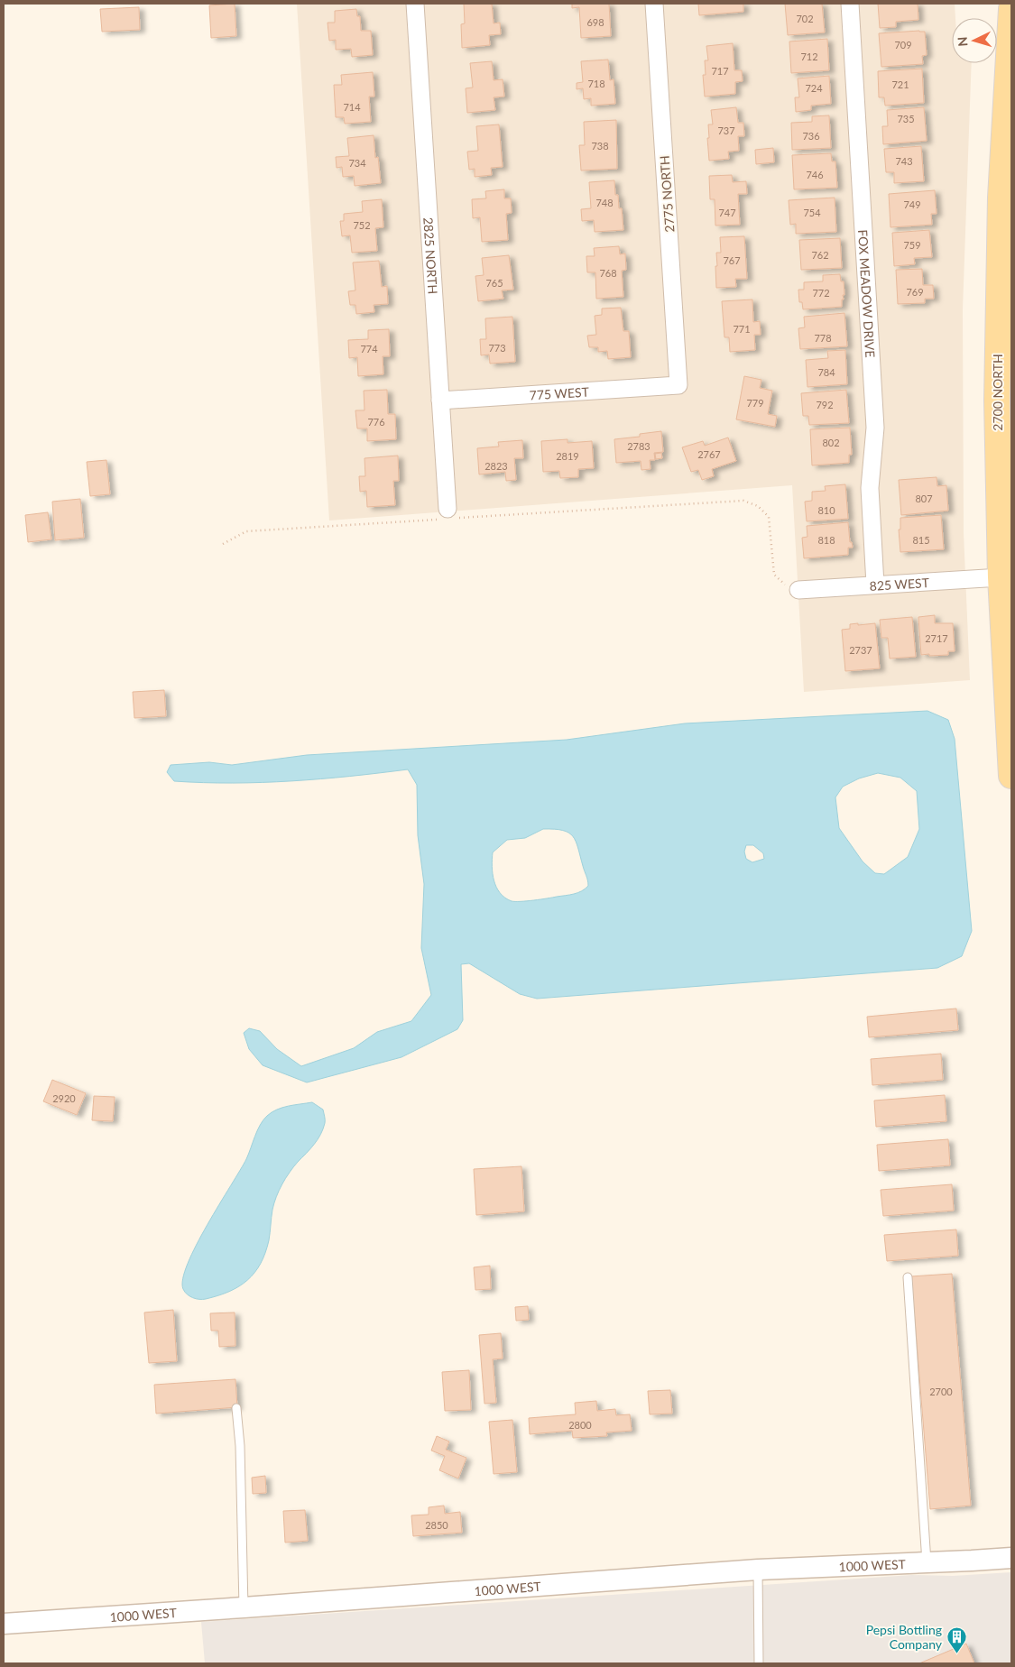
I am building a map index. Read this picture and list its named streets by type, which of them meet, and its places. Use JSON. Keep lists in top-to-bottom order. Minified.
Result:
{"streets":{"main road":["2700 NORTH"],"street":["2775 NORTH","2825 NORTH","FOX MEADOW DRIVE","775 WEST","825 WEST","1000 WEST"]},"crossings":[["2775 NORTH","775 WEST"],["2825 NORTH","775 WEST"],["FOX MEADOW DRIVE","825 WEST"],["2700 NORTH","825 WEST"]],"places":{"building":["Pepsi Bottling Company"]},"house_numbers":["702","698","709","712","717","718","721","724","714","735","737","736","738","743","734","746","748","749","747","754","752","759","762","767","768","765","769","772","771","778","773","774","784","779","792","776","802","2783","2767","2819","2823","807","810","818","815","2717","2737","2920","2700","2800","2850"],"north":"left"}
